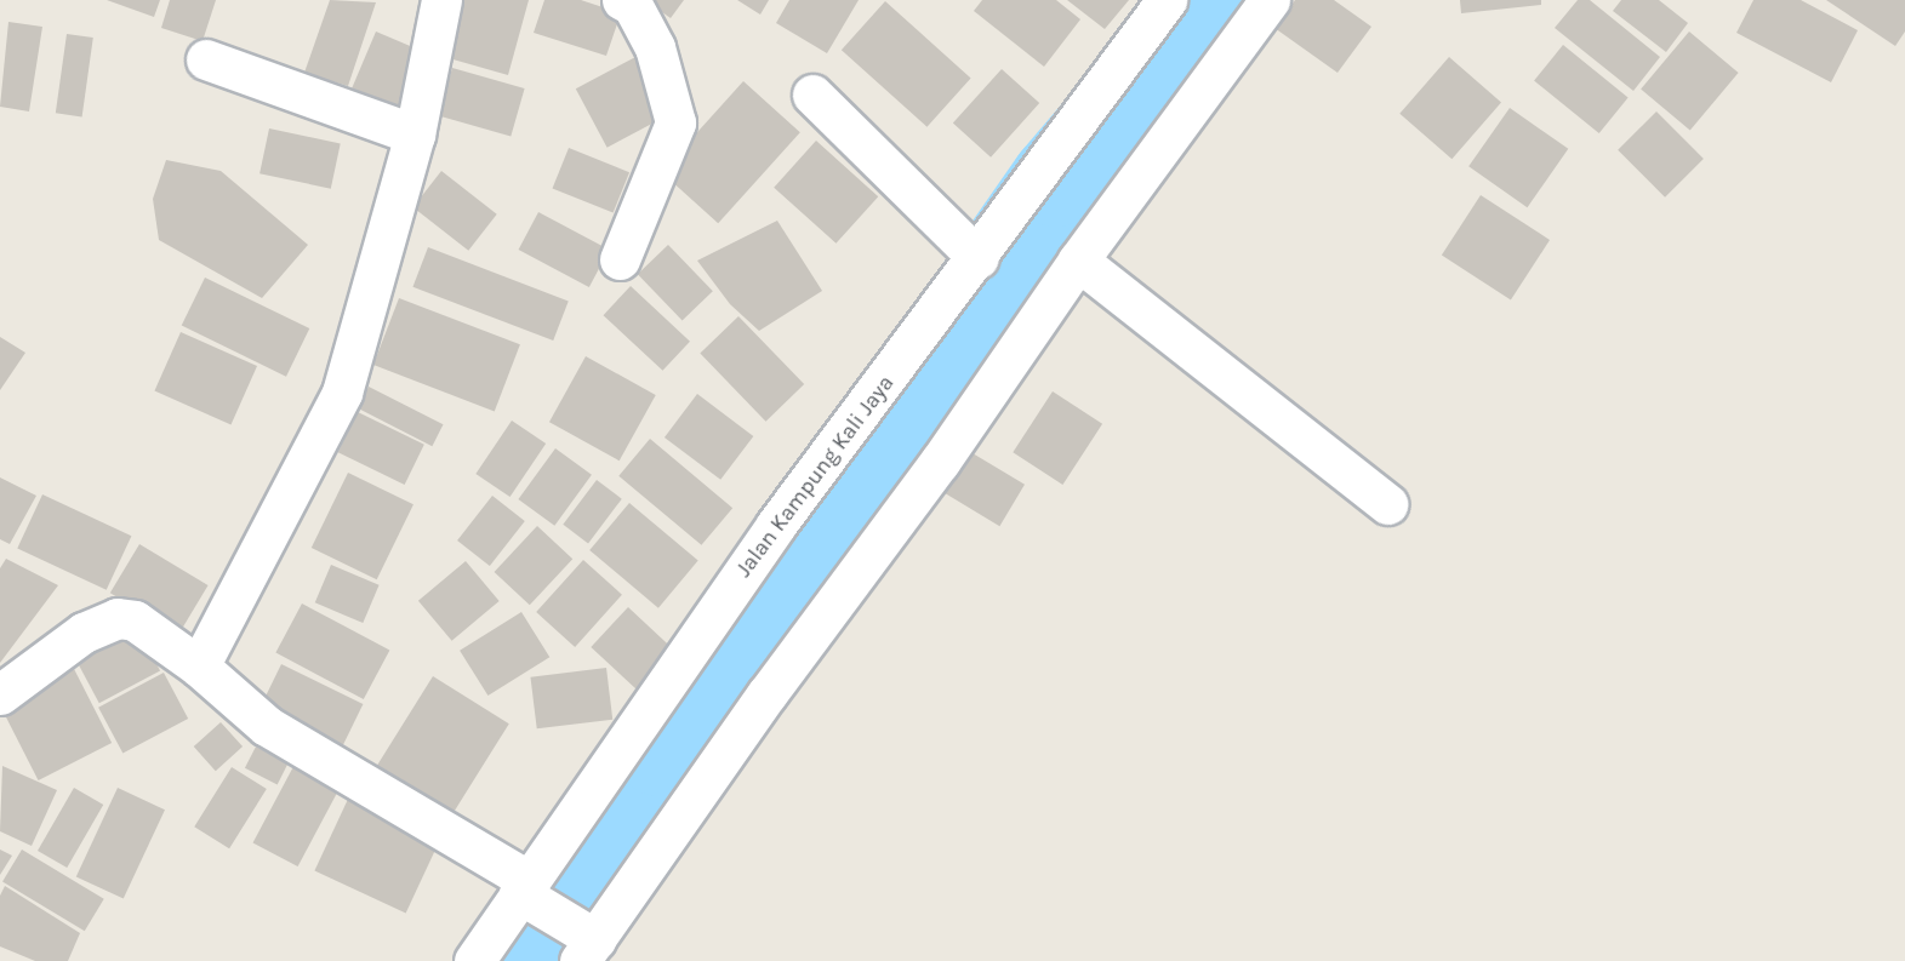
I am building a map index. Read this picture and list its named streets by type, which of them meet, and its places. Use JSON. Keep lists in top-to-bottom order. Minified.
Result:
{"streets":{"street":["Jalan Kampung Kali Jaya"]}}
